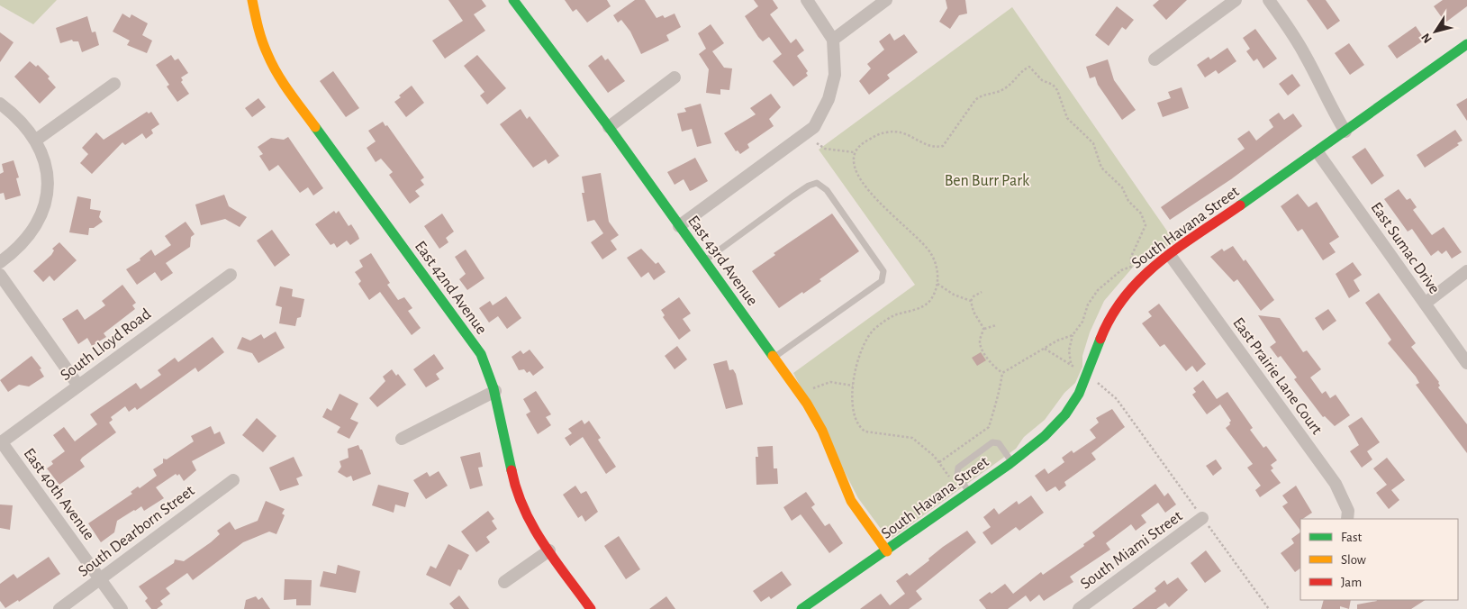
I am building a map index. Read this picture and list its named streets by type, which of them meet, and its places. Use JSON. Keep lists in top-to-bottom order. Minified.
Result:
{"streets":{"street":["South Havana Street","East Sumac Drive","East 43rd Avenue","East 42nd Avenue","South Lloyd Road","East Prairie Lane Court","East 40th Avenue","South Dearborn Street","South Miami Street"]},"crossings":[["South Havana Street","East Sumac Drive"],["South Havana Street","East 43rd Avenue"],["South Havana Street","East Prairie Lane Court"],["South Lloyd Road","East 40th Avenue"],["East 40th Avenue","South Dearborn Street"]],"parks":["Ben Burr Park"],"legend":["Fast","Slow","Jam"],"north":"bottom left"}
